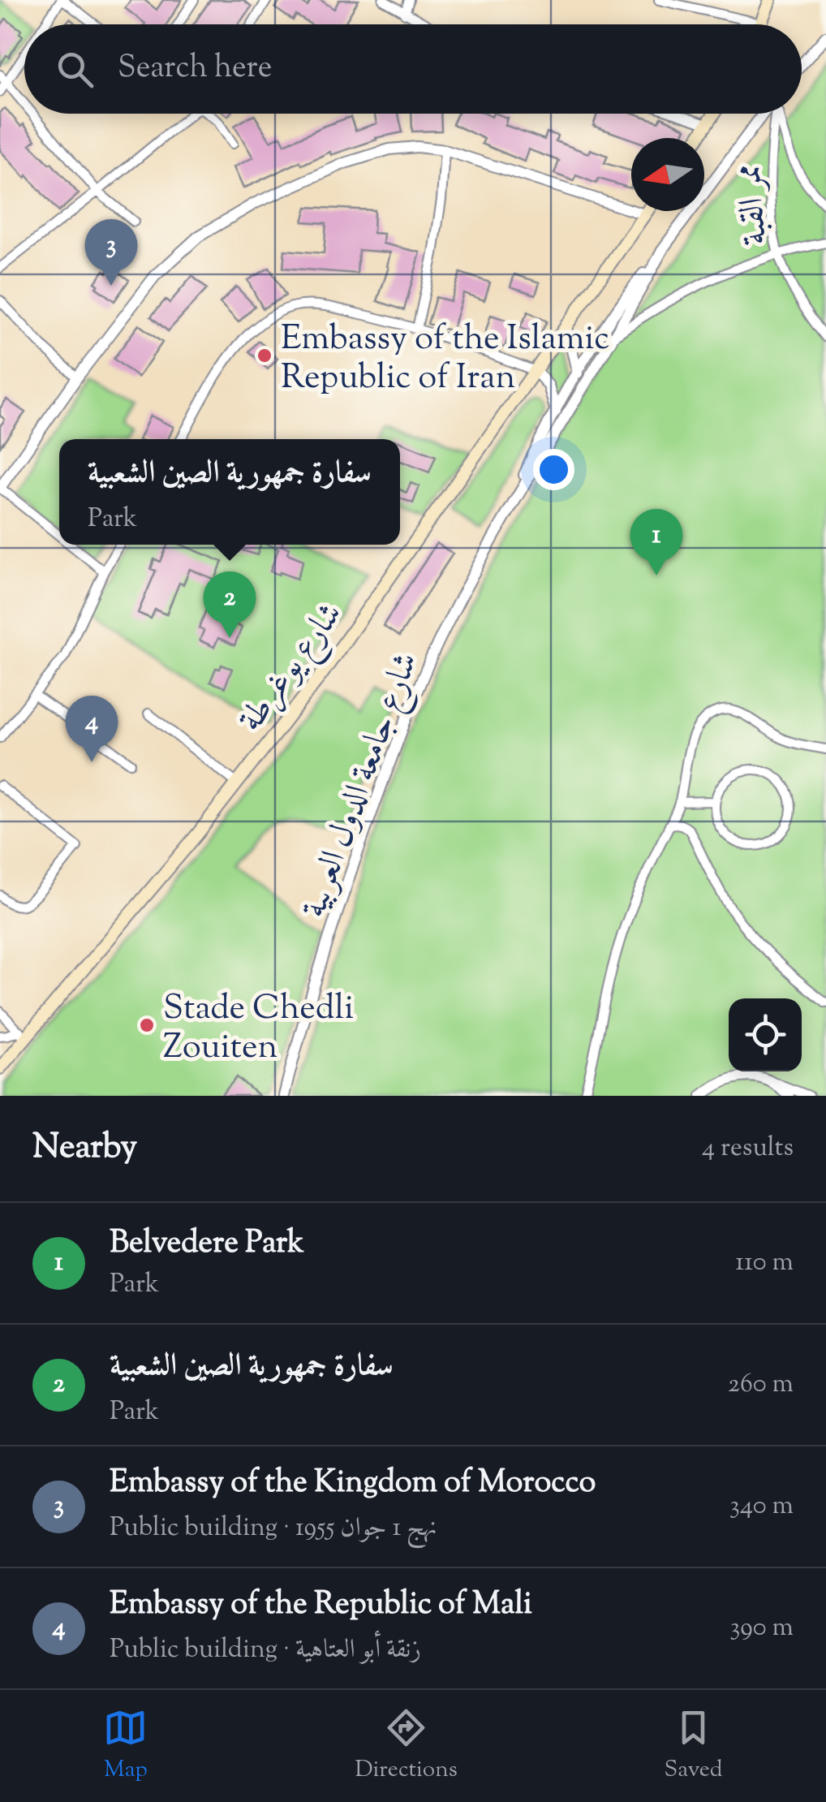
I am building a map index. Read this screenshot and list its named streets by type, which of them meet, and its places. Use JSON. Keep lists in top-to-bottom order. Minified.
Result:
{"streets":{"main road":["شارع يوغرطة"],"street":["ممر القبة","شارع جامعة الدول العربية"]},"places":["Embassy of the Islamic Republic of Iran","Stade Chedli Zouiten"],"north":"left","page":{"search":"Search here","pins":["3","1","2","4"],"popup":["سفارة جمهورية الصين الشعبية","Park"],"heading":["Nearby","4 results"],"list":[{"mark":"1","name":"Belvedere Park","note":"Park","value":"110 m"},{"mark":"2","name":"سفارة جمهورية الصين الشعبية","note":"Park","value":"260 m"},{"mark":"3","name":"Embassy of the Kingdom of Morocco","note":"Public building · نهج 1 جوان 1955","value":"340 m"},{"mark":"4","name":"Embassy of the Republic of Mali","note":"Public building · زنقة أبو العتاهية","value":"390 m"}],"nav":["Map","Directions","Saved"]}}
